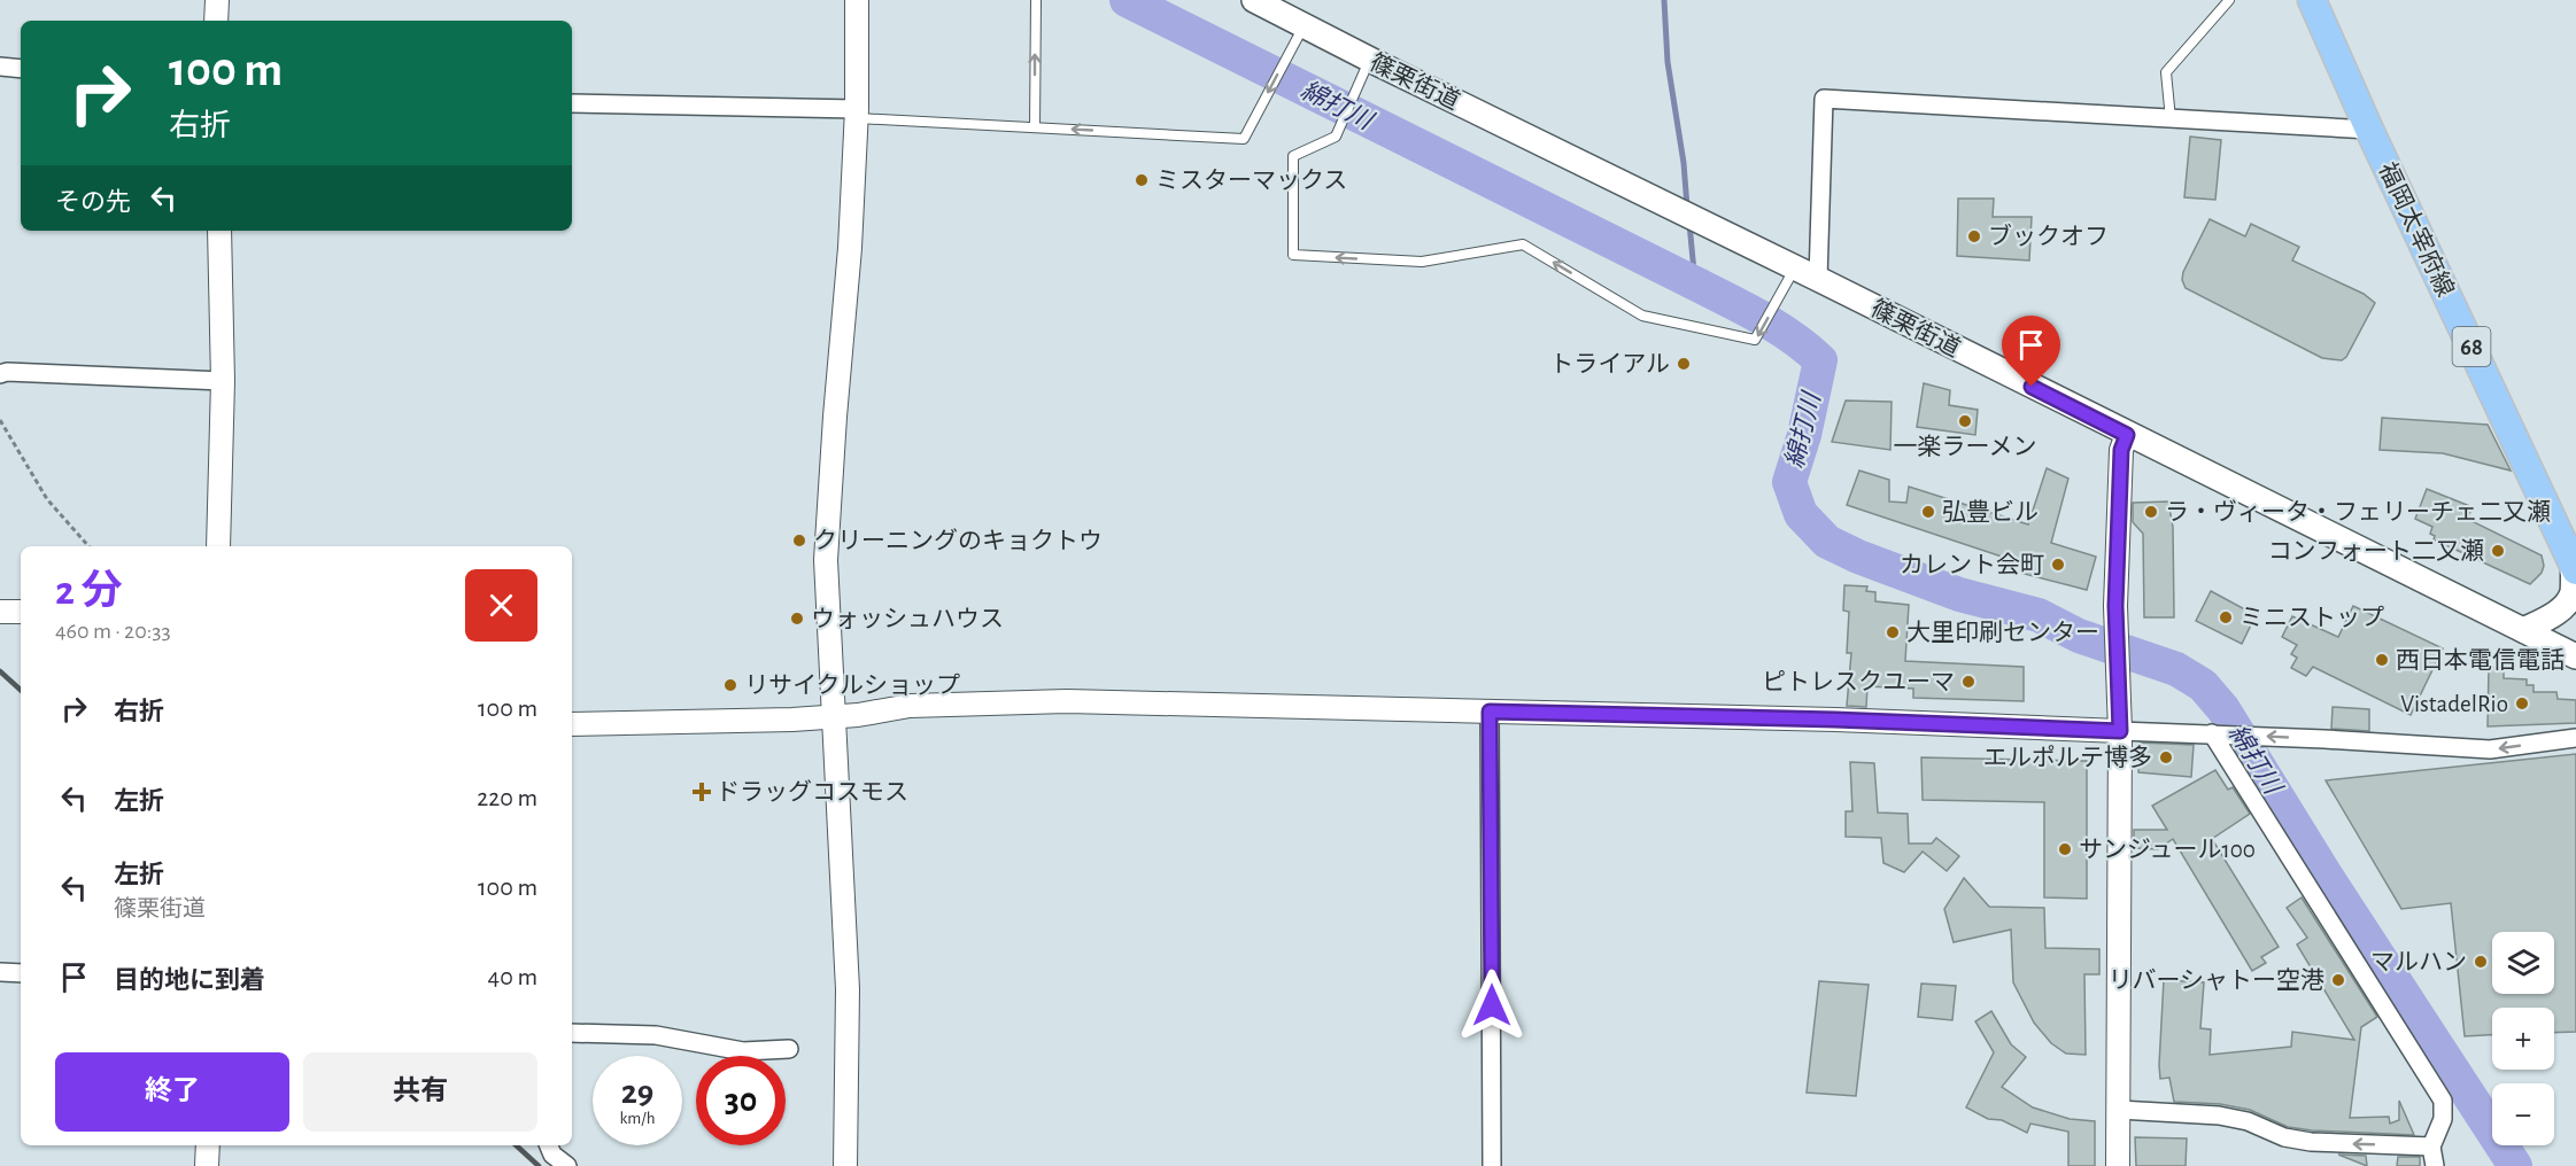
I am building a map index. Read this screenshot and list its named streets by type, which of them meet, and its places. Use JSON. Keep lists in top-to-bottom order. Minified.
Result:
{"streets":{"main road":["篠栗街道","福岡太宰府線","68"]},"water":["綿打川"],"places":{"other":["ミスターマックス","ブックオフ","トライアル","一楽ラーメン","弘豊ビル","ラ・ヴィータ・フェリーチェ二又瀬","クリーニングのキョクトウ","コンフォート二又瀬","カレント会町","ミニストップ","ウォッシュハウス","大里印刷センター","西日本電信電話","ピトレスクユーマ","リサイクルショップ","VistadelRio","エルポルテ博多","サンジュール100","マルハン","リバーシャトー空港"],"health":["ドラッグコスモス"]},"page":{"turn":["100 m","右折"],"then":"その先","heading":["2 分","460 m · 20:33"],"list":[{"name":"右折","value":"100 m"},{"name":"左折","value":"220 m"},{"name":"左折","note":"篠栗街道","value":"100 m"},{"name":"目的地に到着","value":"40 m"}],"map_buttons":["+","−"],"buttons":["終了","共有"],"speed":"29 km/h","limit":"30"}}
